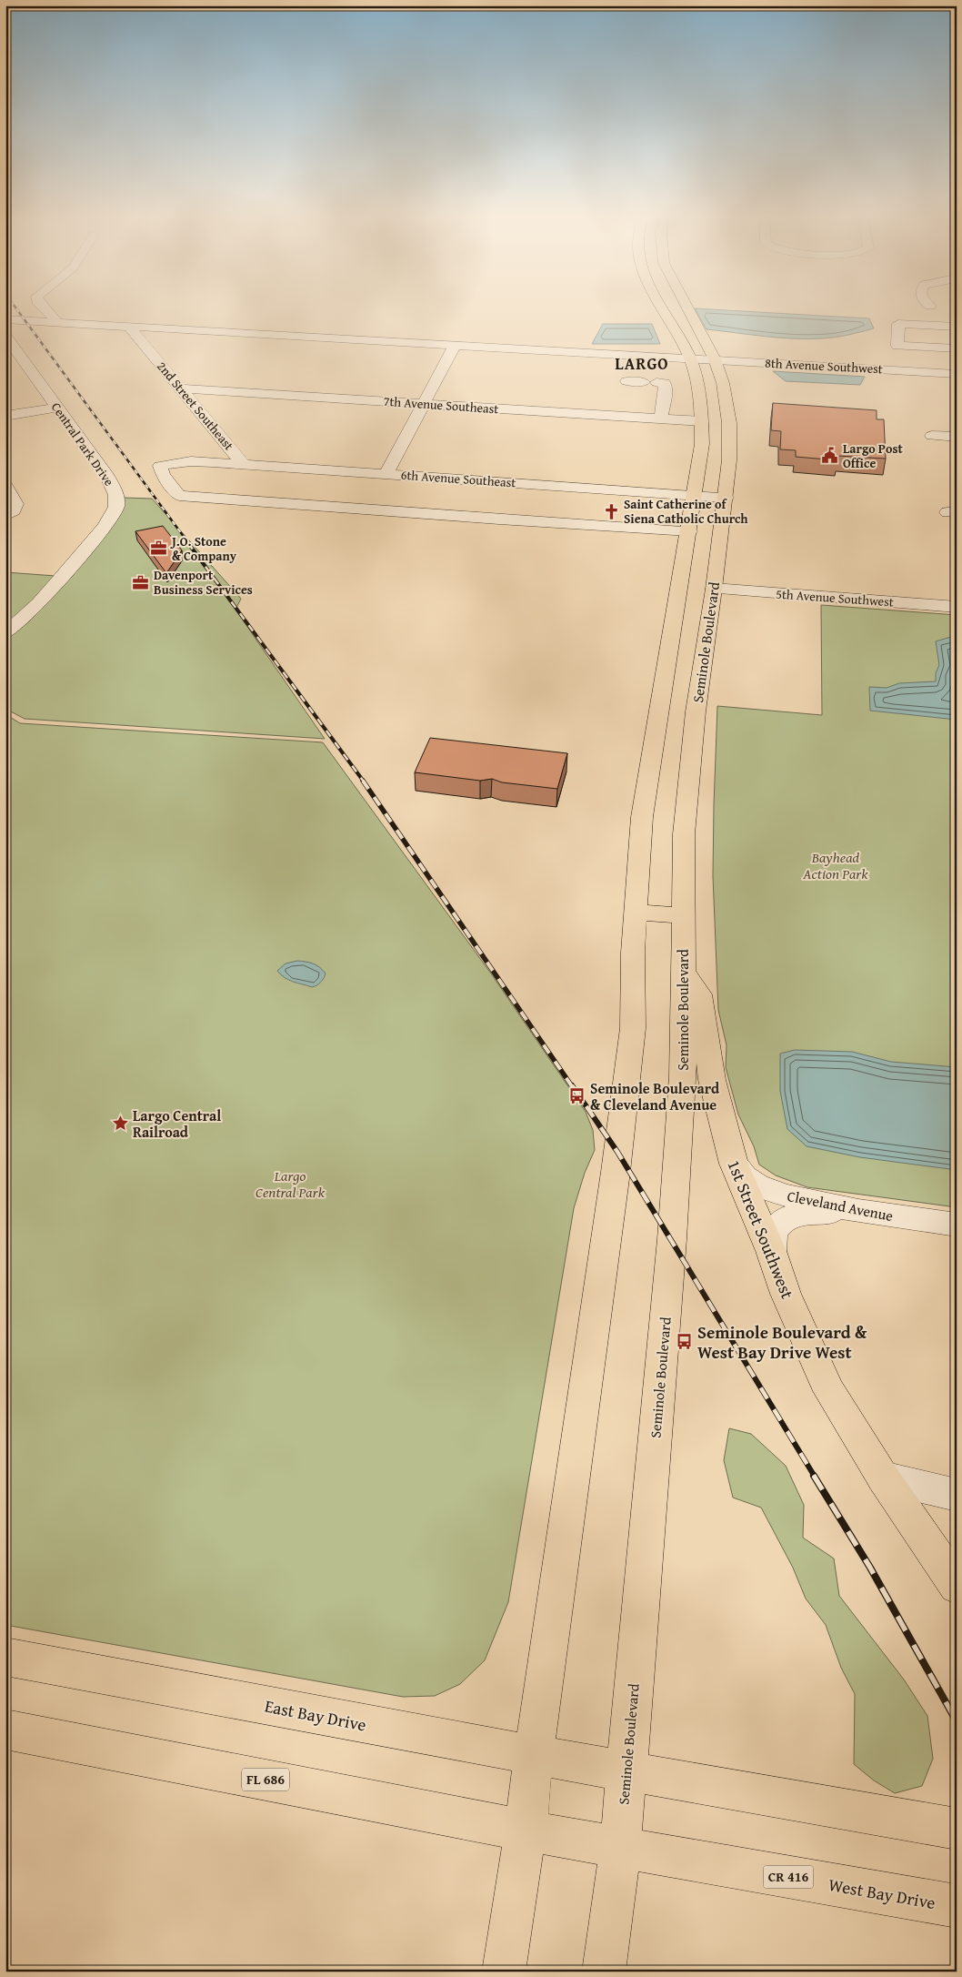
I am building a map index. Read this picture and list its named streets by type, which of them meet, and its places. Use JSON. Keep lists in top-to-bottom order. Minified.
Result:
{"streets":{"main road":["Seminole Boulevard","1st Street Southwest","East Bay Drive","FL 686","CR 416","West Bay Drive"],"street":["8th Avenue Southwest","7th Avenue Southeast","2nd Street Southeast","Central Park Drive","6th Avenue Southeast","5th Avenue Southwest","Cleveland Avenue"]},"crossings":[["8th Avenue Southwest","2nd Street Southeast"],["8th Avenue Southwest","Seminole Boulevard"],["7th Avenue Southeast","2nd Street Southeast"],["7th Avenue Southeast","Seminole Boulevard"],["2nd Street Southeast","6th Avenue Southeast"],["6th Avenue Southeast","Seminole Boulevard"],["5th Avenue Southwest","Seminole Boulevard"],["Seminole Boulevard","1st Street Southwest"],["Seminole Boulevard","East Bay Drive"],["Seminole Boulevard","FL 686"],["Seminole Boulevard","West Bay Drive"],["Cleveland Avenue","1st Street Southwest"],["FL 686","West Bay Drive"]],"districts":["LARGO"],"parks":["Bayhead Action Park","Largo Central Park"],"places":{"public building":["Largo Post Office"],"church":["Saint Catherine of Siena Catholic Church"],"office":["J.O. Stone & Company","Davenport Business Services"],"bus stop":["Seminole Boulevard & Cleveland Avenue","Seminole Boulevard & West Bay Drive West"],"place":["Largo Central Railroad"]}}
